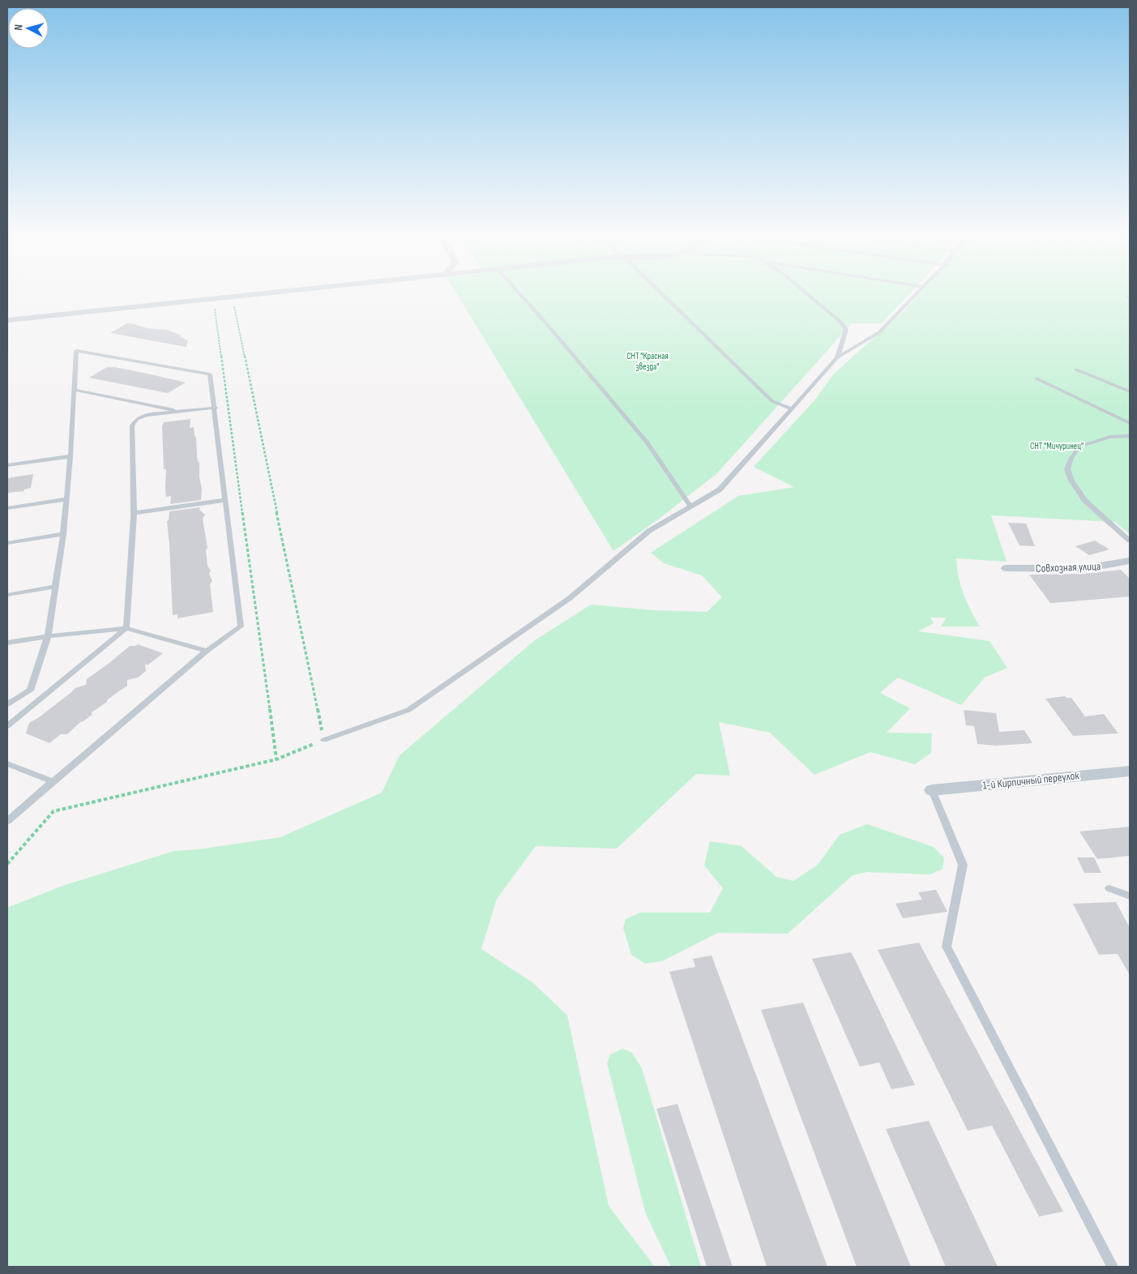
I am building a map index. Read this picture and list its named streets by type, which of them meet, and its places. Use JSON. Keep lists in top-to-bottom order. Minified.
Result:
{"streets":{"street":["Совхозная улица","1-й Кирпичный переулок"]},"parks":["СНТ \"Красная звезда\"","СНТ \"Мичуринец\""],"north":"left"}
